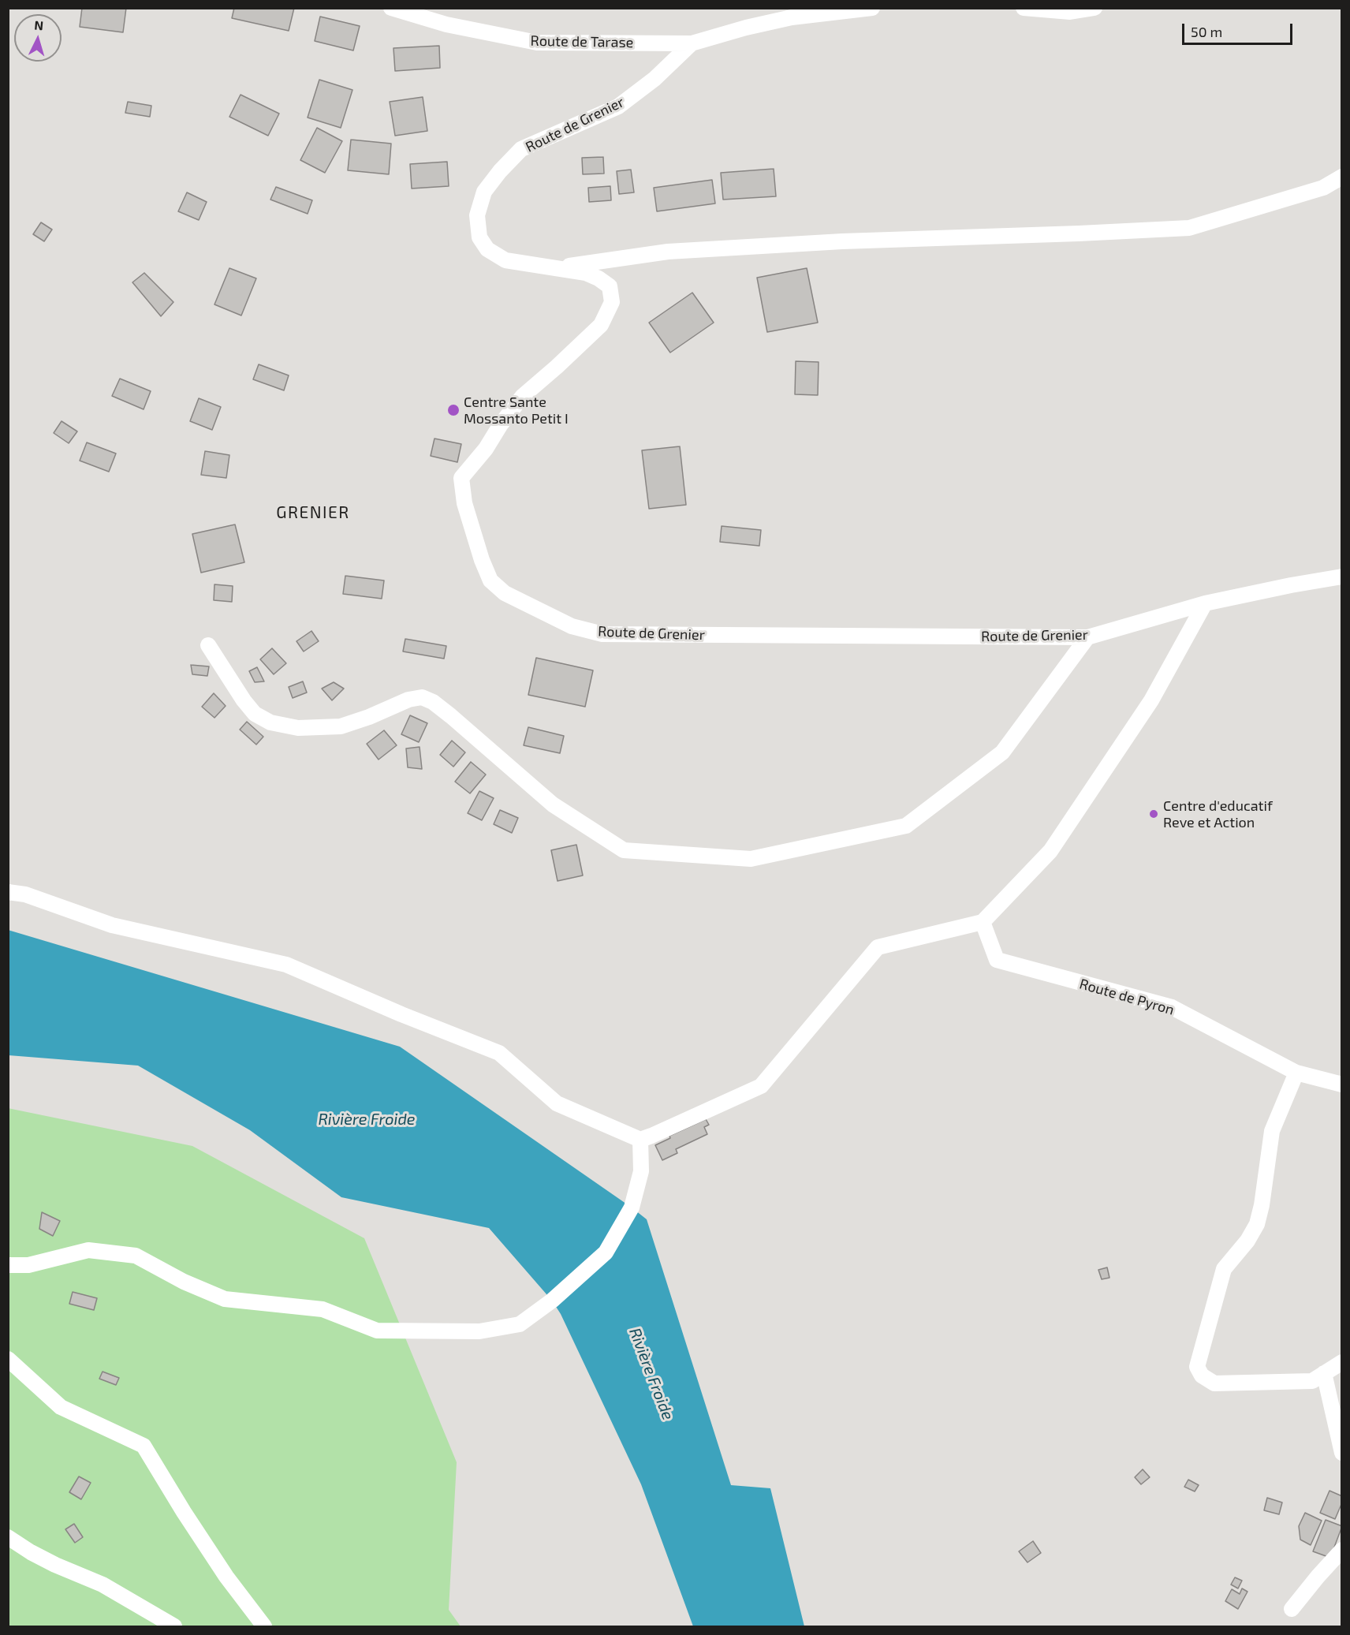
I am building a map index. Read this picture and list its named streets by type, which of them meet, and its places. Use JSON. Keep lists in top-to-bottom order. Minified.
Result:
{"streets":{"street":["Route de Tarase","Route de Grenier","Route de Pyron"]},"crossings":[["Route de Tarase","Route de Grenier"]],"districts":["GRENIER"],"water":["Rivière Froide"],"places":["Centre Sante Mossanto Petit I","Centre d'educatif Reve et Action"],"scale_bar":"50 m","north":"top"}
